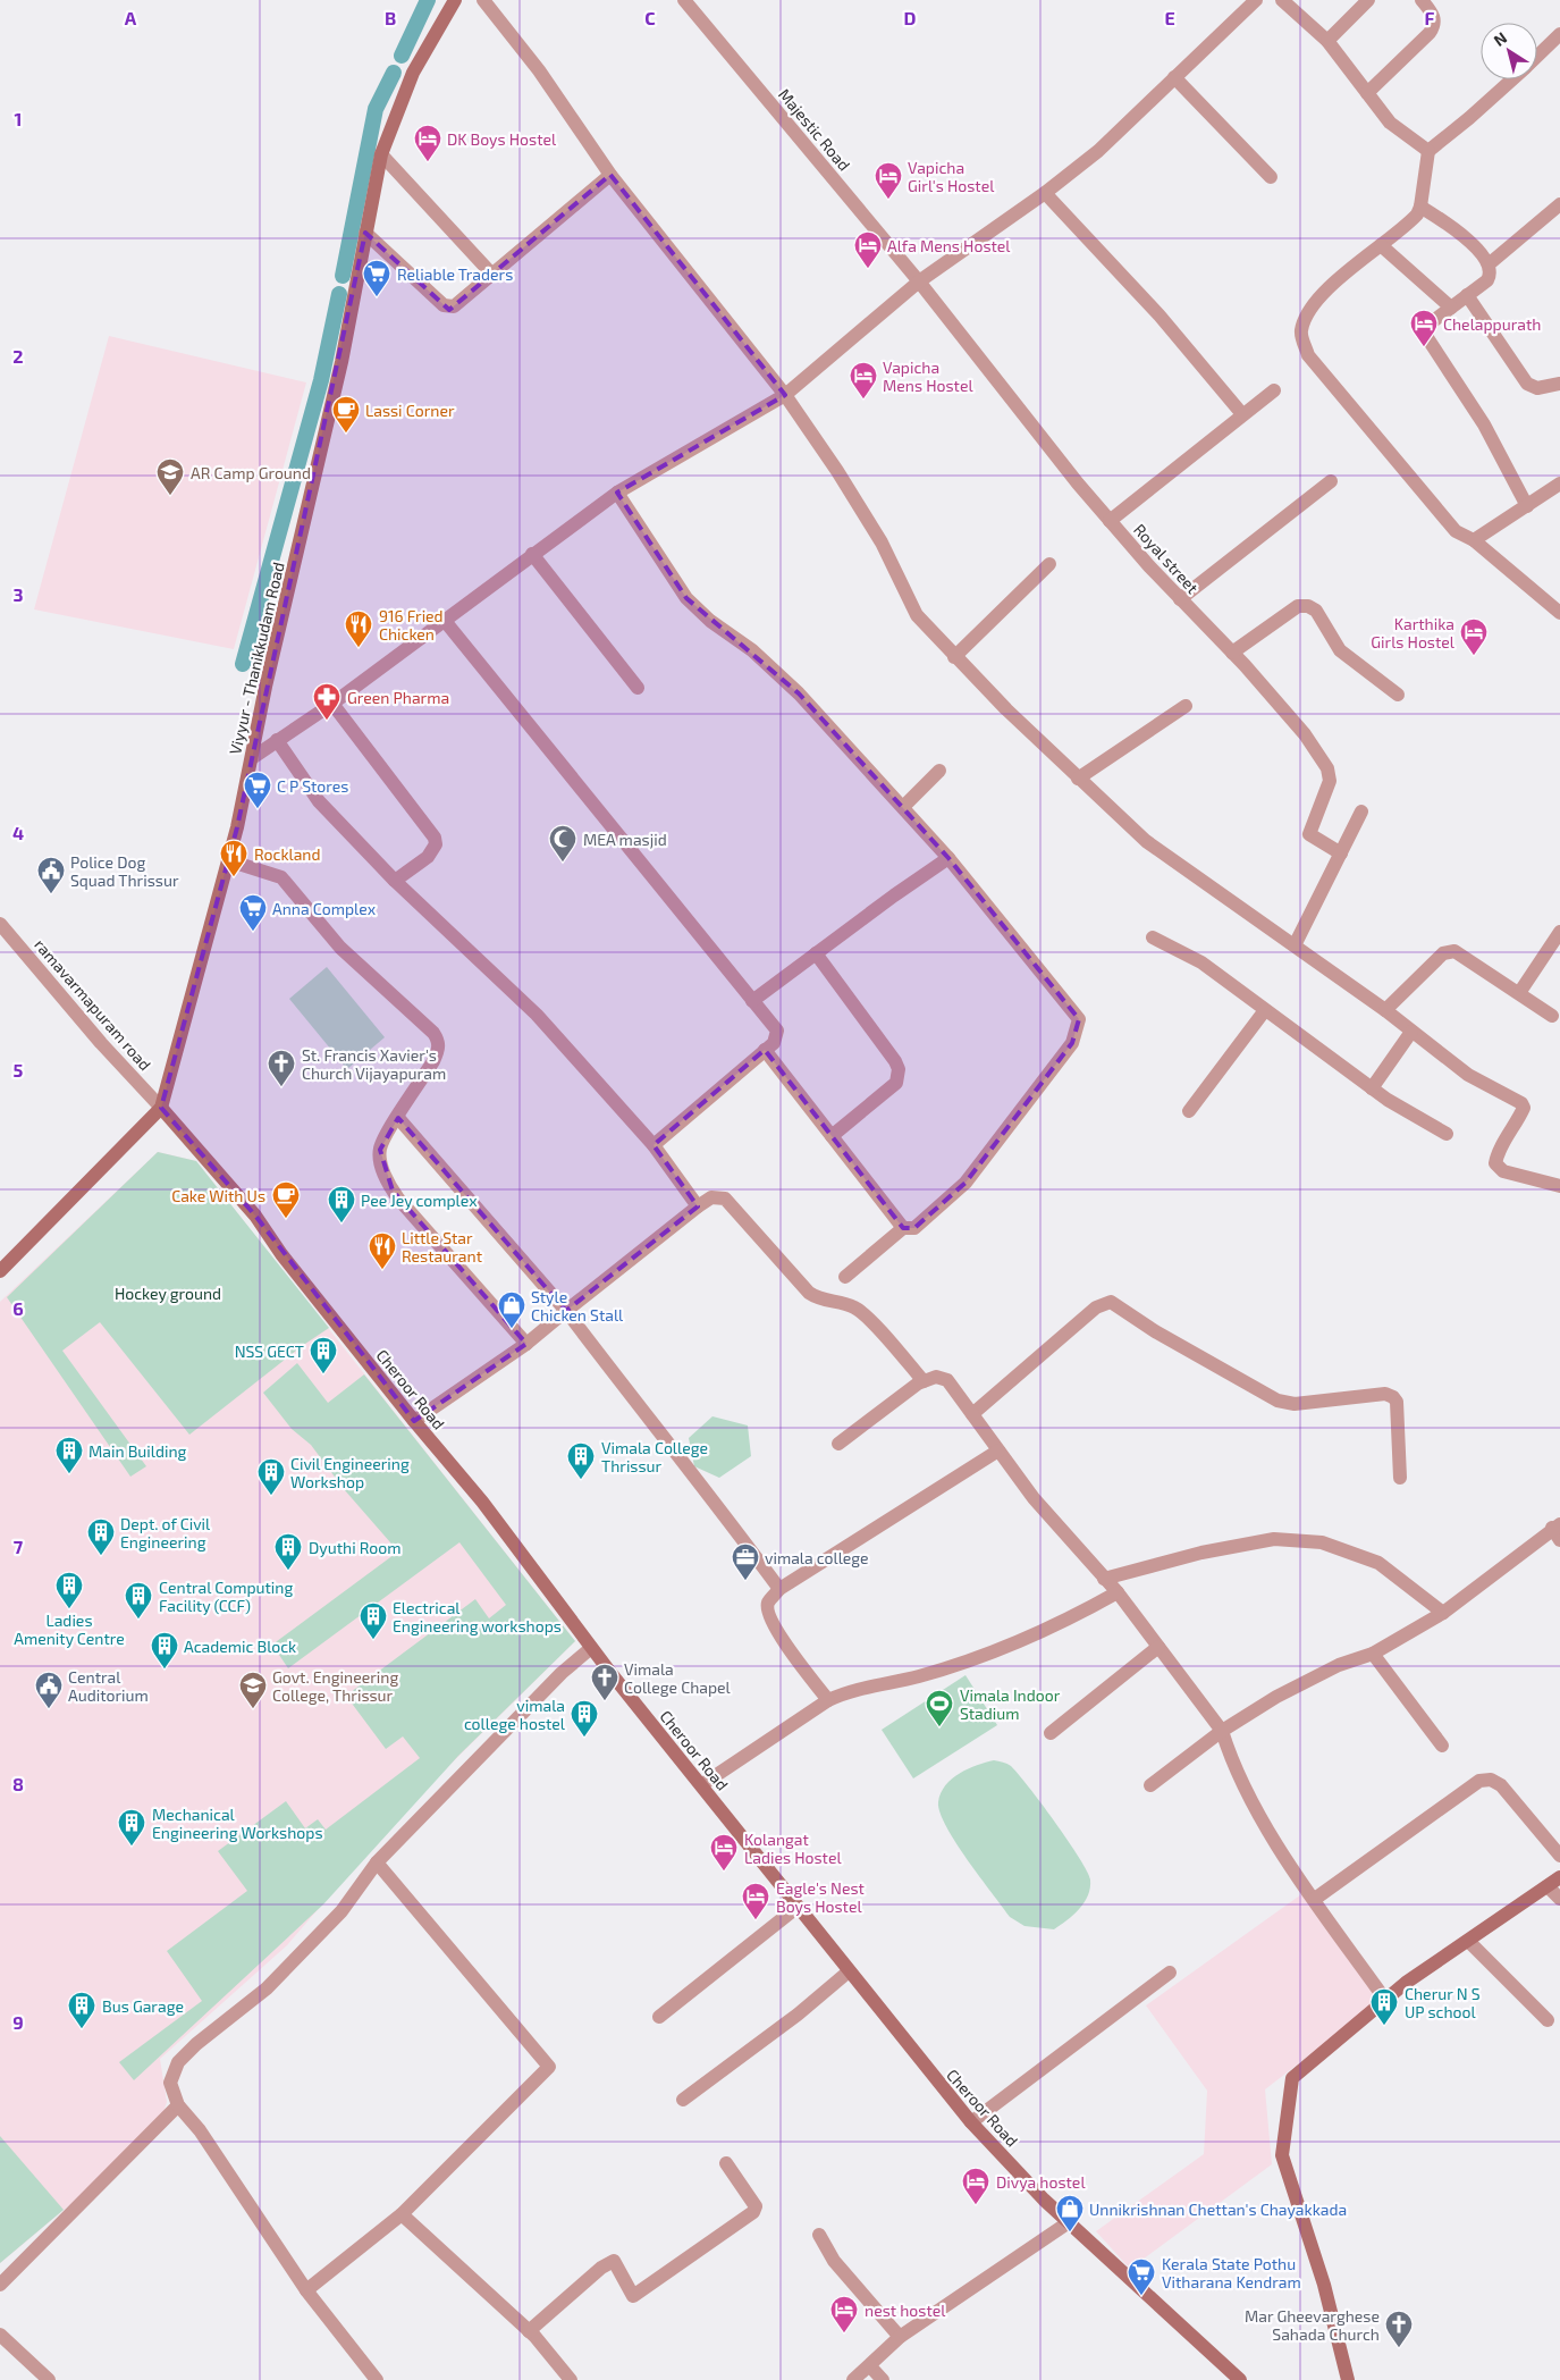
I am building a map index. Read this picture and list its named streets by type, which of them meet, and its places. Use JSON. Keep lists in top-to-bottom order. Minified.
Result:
{"streets":{"main road":["Viyyur - Thanikkudam Road","Cheroor Road"],"street":["Majestic Road","Royal street","ramavarmapuram road"]},"crossings":[["Majestic Road","Royal street"],["Viyyur - Thanikkudam Road","ramavarmapuram road"],["Viyyur - Thanikkudam Road","Cheroor Road"],["ramavarmapuram road","Cheroor Road"]],"parks":["Hockey ground"],"places":{"hotel":["DK Boys Hostel","Vapicha Girl's Hostel","Alfa Mens Hostel","Chelappurath","Vapicha Mens Hostel","Karthika Girls Hostel","Kolangat Ladies Hostel","Eagle's Nest Boys Hostel","Divya hostel","nest hostel"],"supermarket":["Reliable Traders","C P Stores","Anna Complex","Kerala State Pothu Vitharana Kendram"],"cafe":["Lassi Corner","Cake With Us"],"school or university":["AR Camp Ground","Govt. Engineering College, Thrissur"],"restaurant":["916 Fried Chicken","Rockland","Little Star Restaurant"],"pharmacy":["Green Pharma"],"mosque":["MEA masjid"],"public building":["Police Dog Squad Thrissur","Central Auditorium"],"church":["St. Francis Xavier's Church Vijayapuram","Vimala College Chapel","Mar Gheevarghese Sahada Church"],"building":["Pee Jey complex","NSS GECT","Main Building","Vimala College Thrissur","Civil Engineering Workshop","Dept. of Civil Engineering","Dyuthi Room","Ladies Amenity Centre","Central Computing Facility (CCF)","Electrical Engineering workshops","Academic Block","vimala college hostel","Mechanical Engineering Workshops","Cherur N S UP school","Bus Garage"],"shop":["Style Chicken Stall","Unnikrishnan Chettan's Chayakkada"],"office":["vimala college"],"sports":["Vimala Indoor Stadium"]},"north":"top left","grid":{"columns":["A","B","C","D","E","F"],"rows":["1","2","3","4","5","6","7","8","9"]}}
